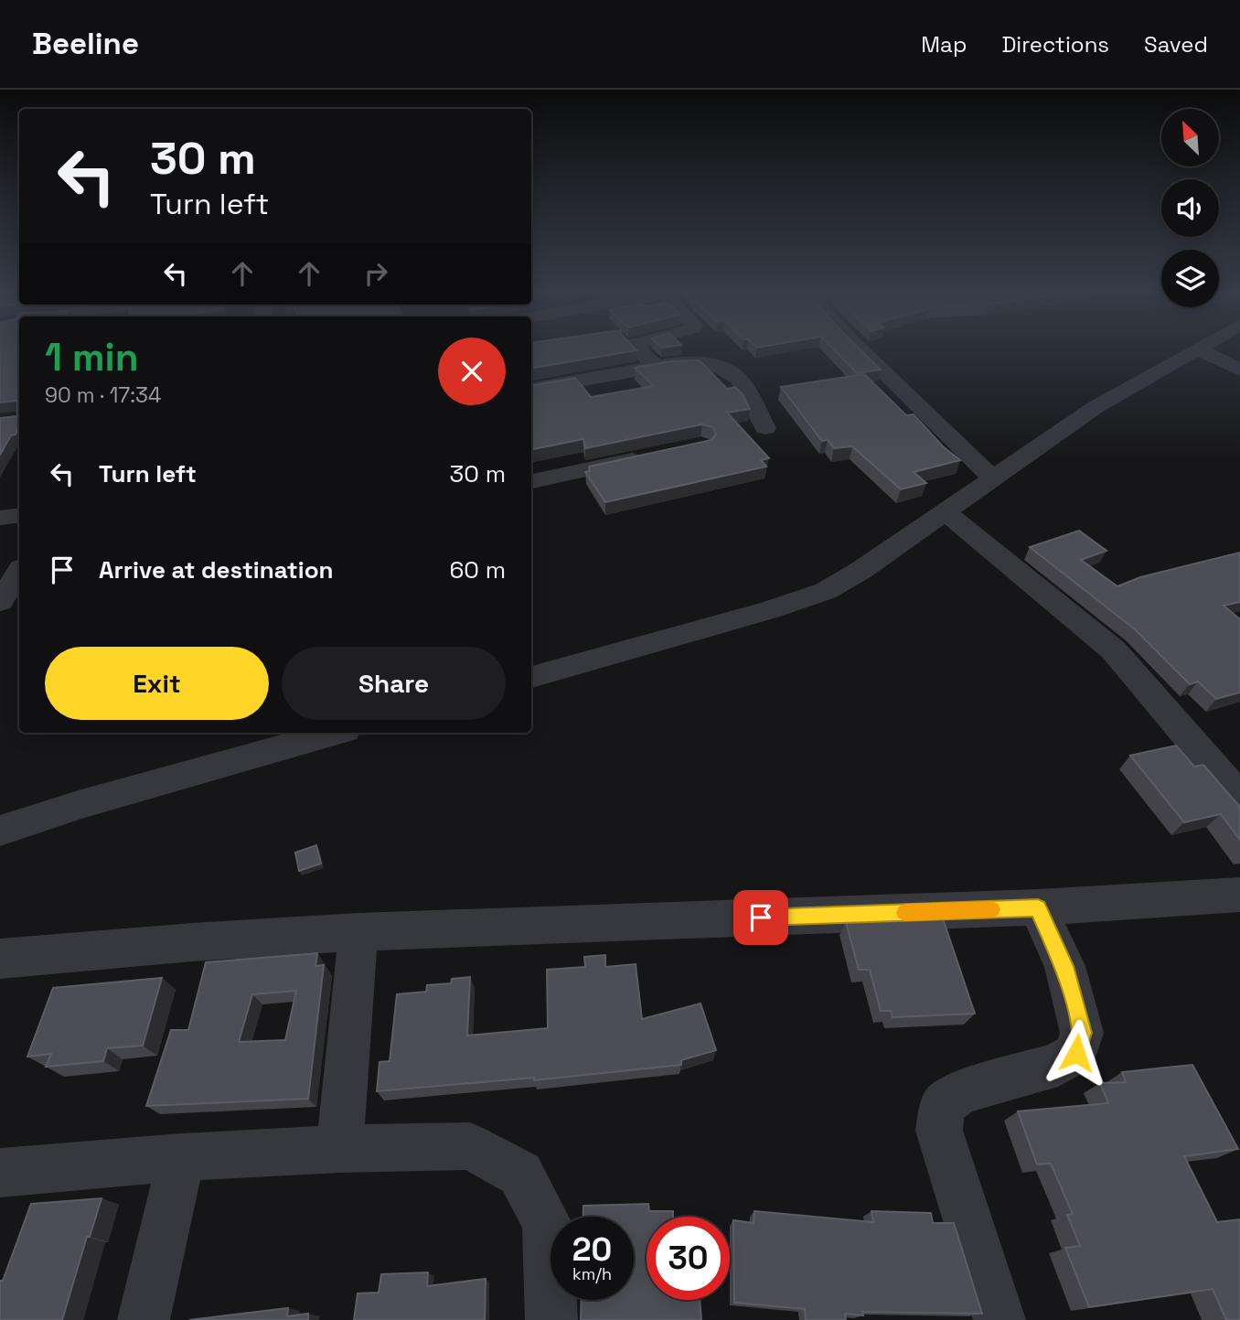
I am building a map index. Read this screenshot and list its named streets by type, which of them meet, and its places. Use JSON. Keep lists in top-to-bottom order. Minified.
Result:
{"north":"top left","page":{"header":"Beeline","nav":["Map","Directions","Saved"],"turn":["30 m","Turn left"],"heading":["1 min","90 m · 17:34"],"list":[{"name":"Turn left","value":"30 m"},{"name":"Arrive at destination","value":"60 m"}],"buttons":["Exit","Share"],"speed":"20 km/h","limit":"30"}}
